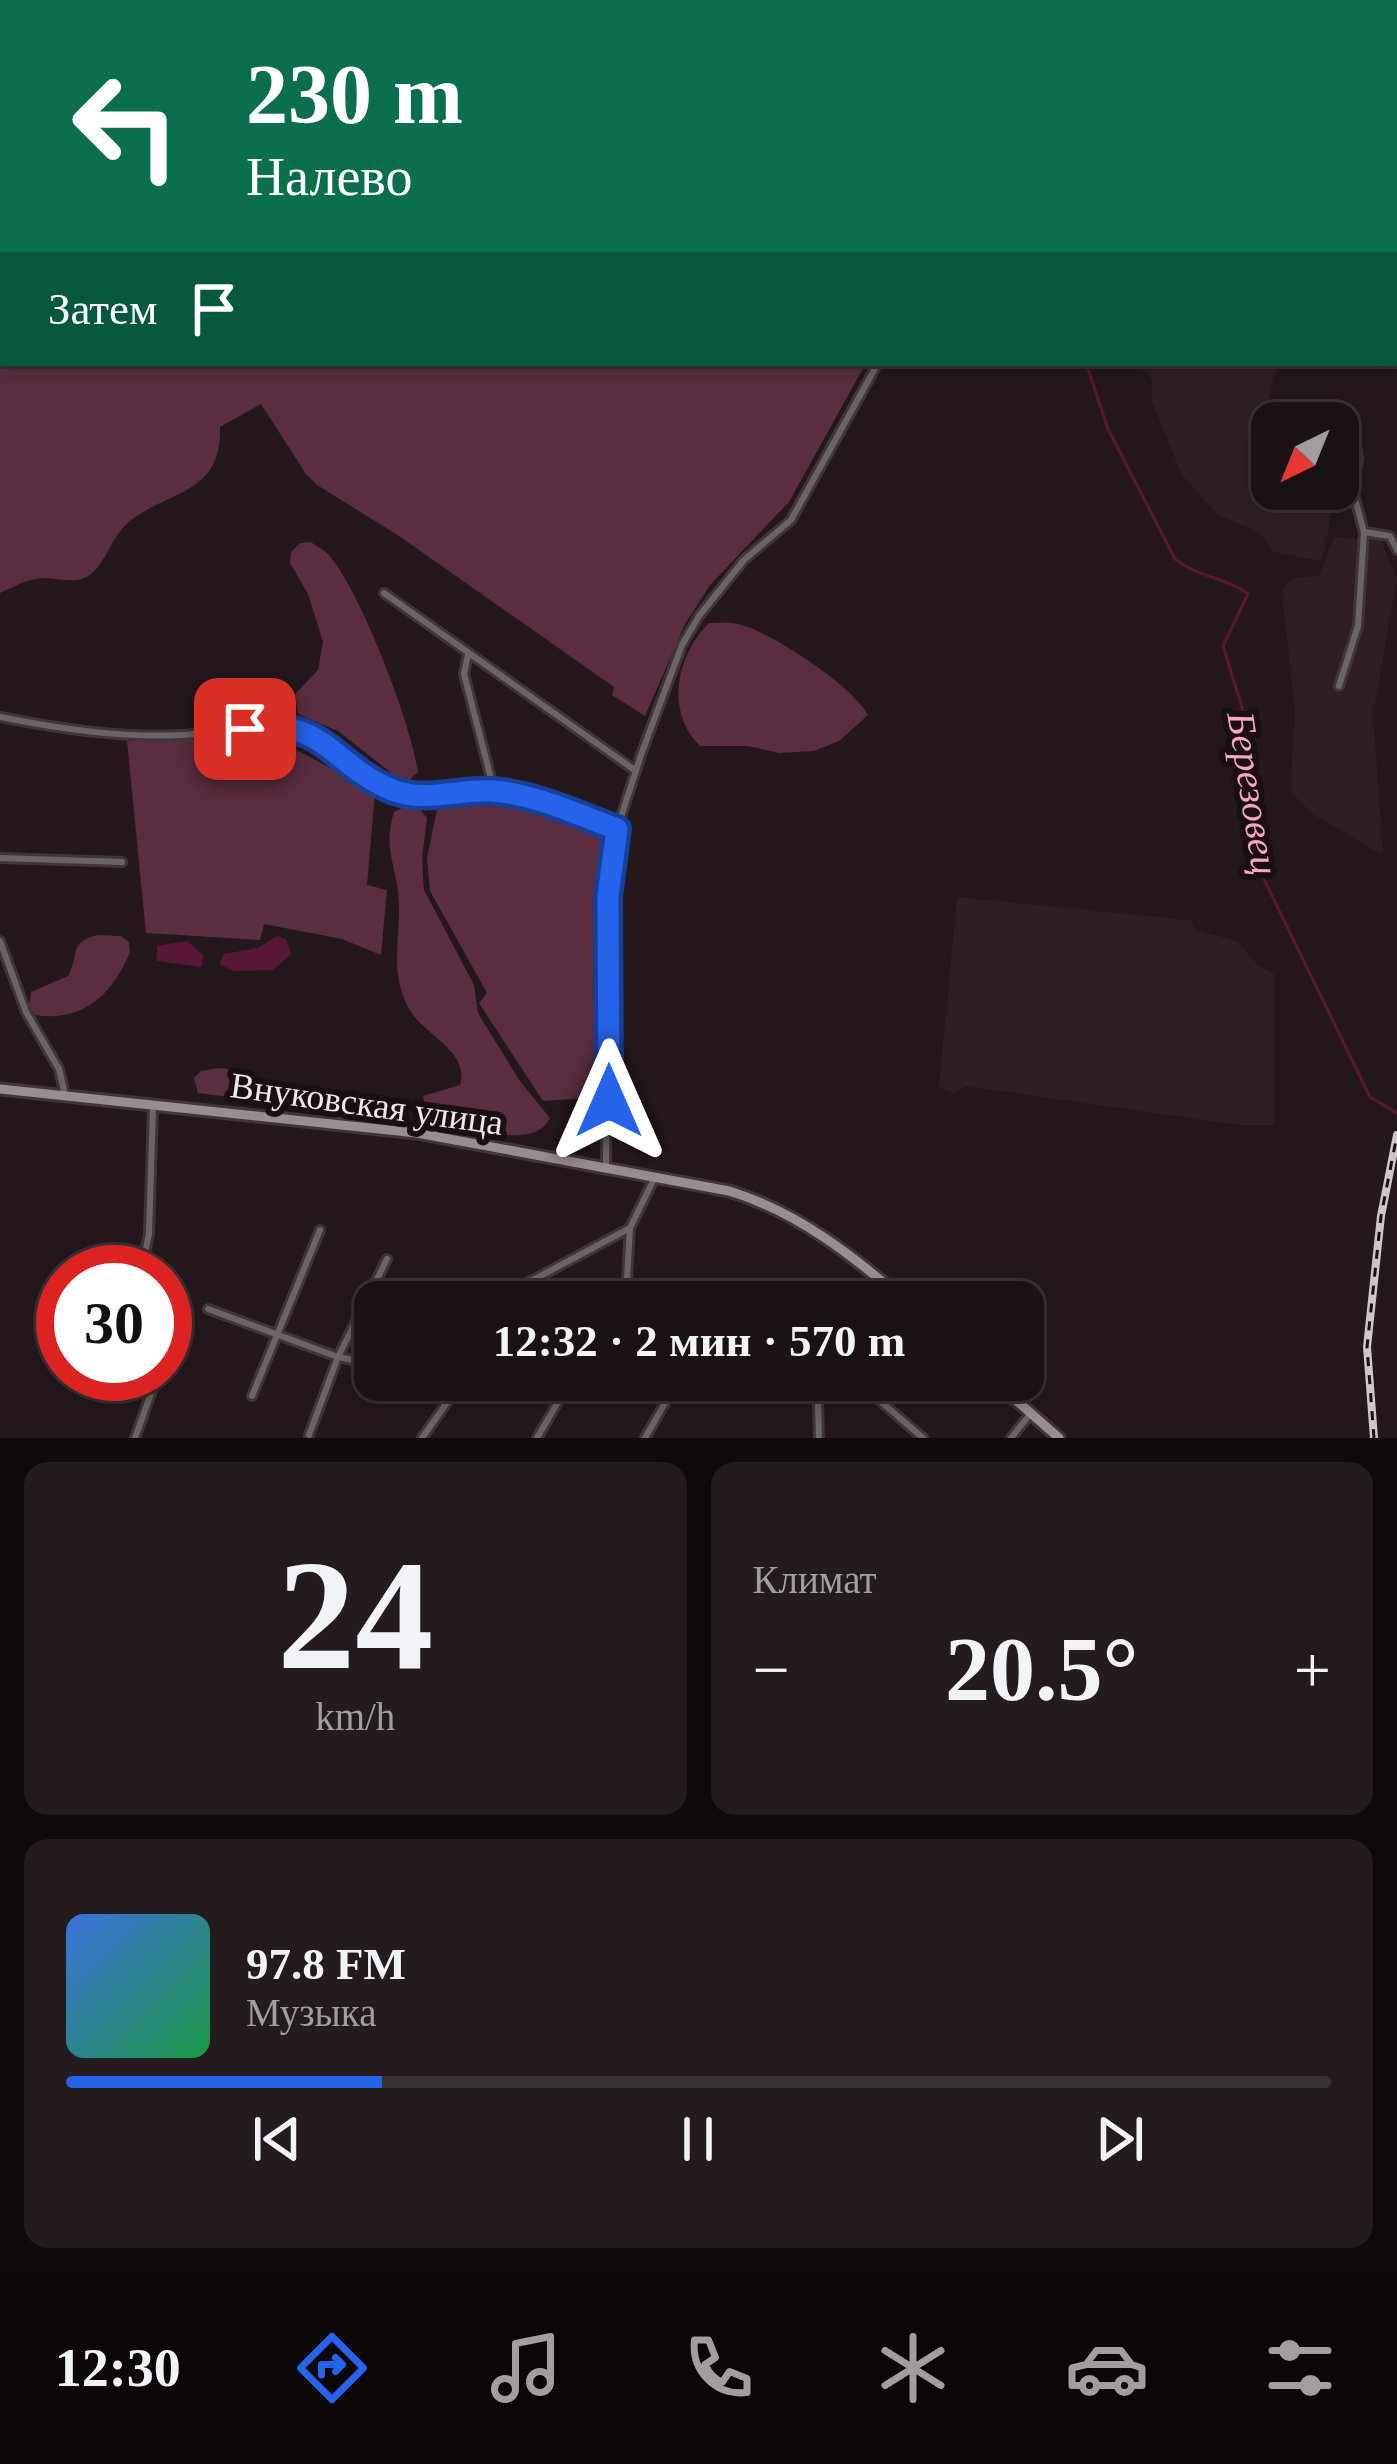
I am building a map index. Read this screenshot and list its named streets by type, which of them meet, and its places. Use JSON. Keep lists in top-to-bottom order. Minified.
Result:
{"streets":{"main road":["Внуковская улица"]},"water":["Березовец"],"north":"bottom left","page":{"turn":["230 m","Налево"],"then":"Затем","limit":"30","trip":"12:32 · 2 мин · 570 m","tile":[["24","km/h"],"Климат"],"heat":["−","20.5°","+"],"song":["97.8 FM","Музыка"],"tabs":"12:30"}}
